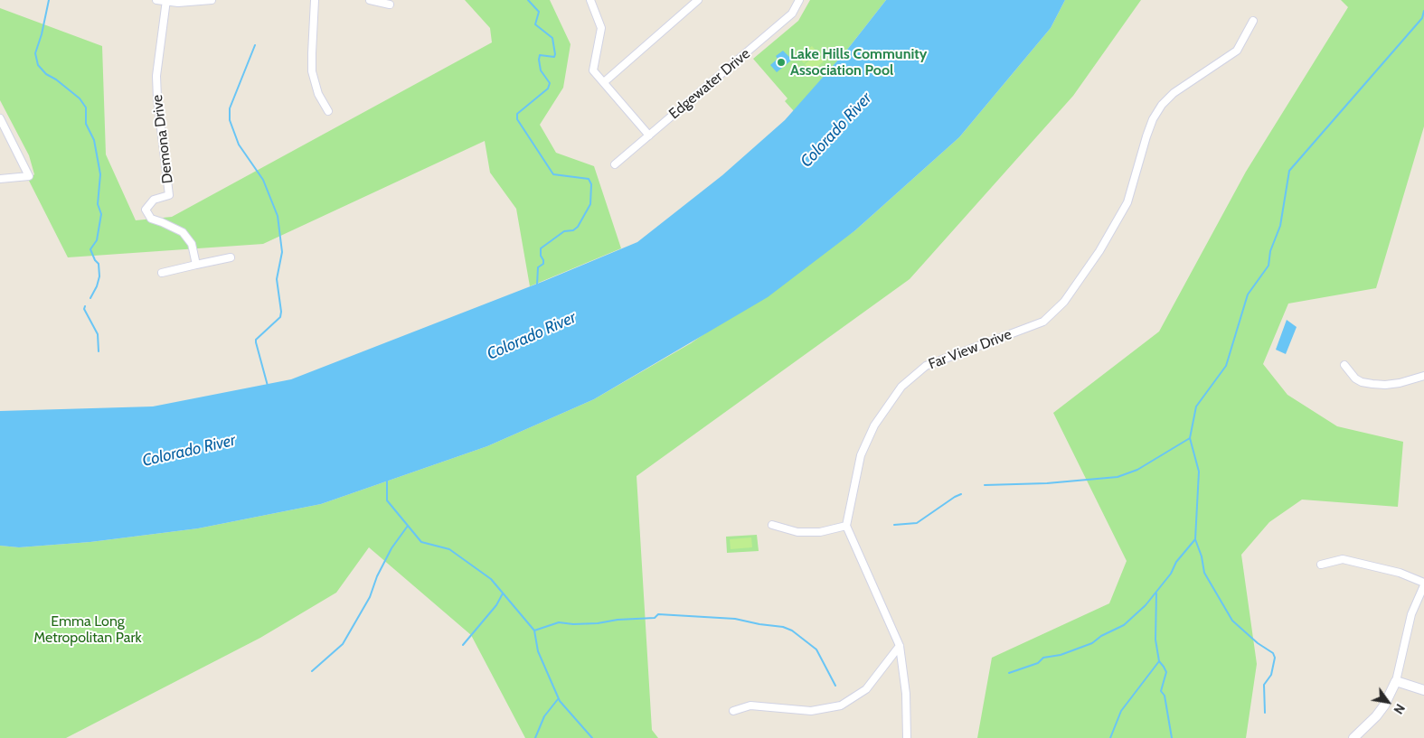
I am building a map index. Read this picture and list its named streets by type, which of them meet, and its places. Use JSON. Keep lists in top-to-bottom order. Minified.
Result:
{"streets":{"street":["Edgewater Drive","Demona Drive","Far View Drive"]},"water":["Colorado River"],"parks":["Emma Long Metropolitan Park"],"places":["Lake Hills Community Association Pool"],"north":"bottom right"}
